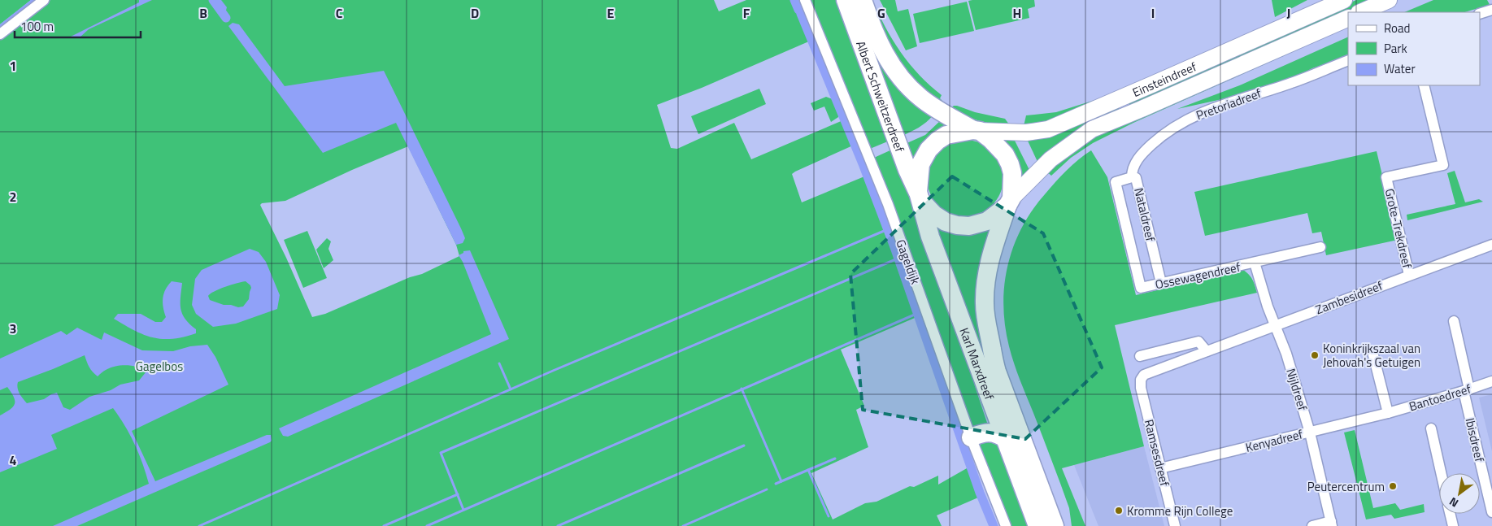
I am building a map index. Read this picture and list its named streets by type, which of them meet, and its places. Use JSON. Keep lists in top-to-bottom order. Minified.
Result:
{"streets":{"highway":["Albert Schweitzerdreef","Karl Marxdreef"],"main road":["Einsteindreef"],"street":["Pretoriadreef","Nataldreef","Grote-Trekdreef","Gageldijk","Ossewagendreef","Zambesidreef","Nijldreef","Bantoedreef","Ibisdreef","Kenyadreef","Ramsesdreef"]},"crossings":[["Einsteindreef","Albert Schweitzerdreef"],["Einsteindreef","Karl Marxdreef"],["Albert Schweitzerdreef","Karl Marxdreef"],["Pretoriadreef","Nataldreef"],["Nataldreef","Ossewagendreef"],["Grote-Trekdreef","Zambesidreef"],["Ossewagendreef","Zambesidreef"],["Ossewagendreef","Nijldreef"],["Zambesidreef","Nijldreef"],["Zambesidreef","Ramsesdreef"],["Nijldreef","Kenyadreef"],["Bantoedreef","Ibisdreef"],["Bantoedreef","Kenyadreef"],["Kenyadreef","Ramsesdreef"]],"parks":["Gagelbos"],"places":["Koninkrijkszaal van Jehovah's Getuigen","Peutercentrum","Kromme Rijn College"],"legend":["Road","Park","Water"],"scale_bar":"100 m","north":"bottom left","grid":{"columns":["B","C","D","E","F","G","H","I","J"],"rows":["1","2","3","4"]}}
